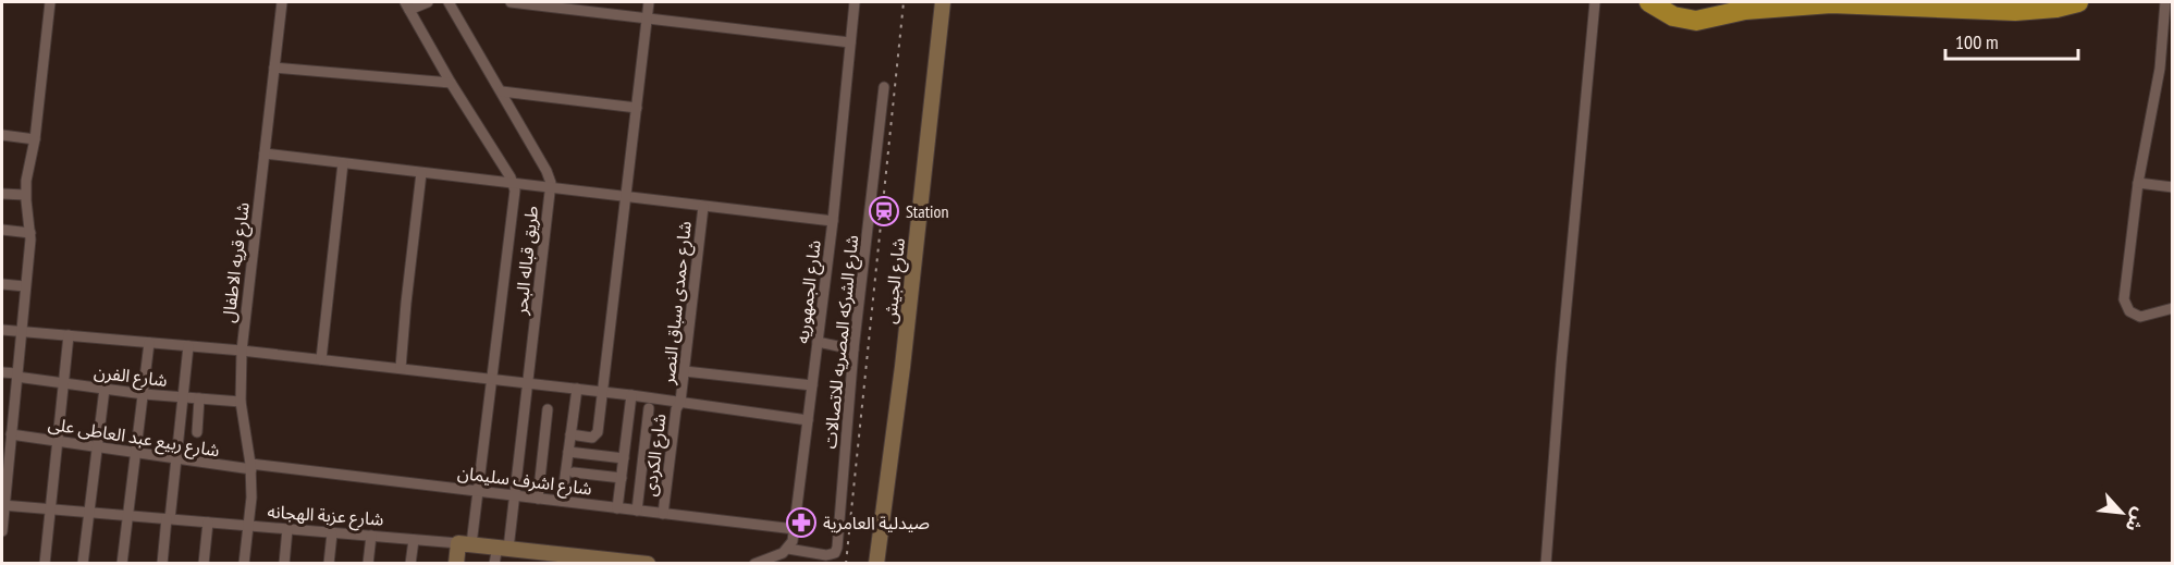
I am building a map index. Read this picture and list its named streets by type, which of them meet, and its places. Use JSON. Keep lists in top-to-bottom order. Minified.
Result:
{"streets":{"street":["طريق قباله البحر","شارع قريه الاطفال","شارع الجيش","شارع الجمهوريه","شارع حمدى سباق النصر","شارع الشركه المصريه للاتصالات","شارع الفرن","شارع ربيع عبد العاطى على","شارع الكردى","شارع اشرف سليمان","شارع عزبة الهجانه"]},"crossings":[["طريق قباله البحر","شارع اشرف سليمان"],["طريق قباله البحر","شارع عزبة الهجانه"],["شارع قريه الاطفال","شارع الفرن"],["شارع قريه الاطفال","شارع ربيع عبد العاطى على"],["شارع قريه الاطفال","شارع اشرف سليمان"],["شارع قريه الاطفال","شارع عزبة الهجانه"],["شارع الجمهوريه","شارع الشركه المصريه للاتصالات"],["شارع الجمهوريه","شارع اشرف سليمان"],["شارع حمدى سباق النصر","شارع الكردى"],["شارع ربيع عبد العاطى على","شارع اشرف سليمان"],["شارع الكردى","شارع اشرف سليمان"]],"places":{"station":["Station"],"pharmacy":["صيدلية العامرية"]},"scale_bar":"100 m","north":"bottom right"}
